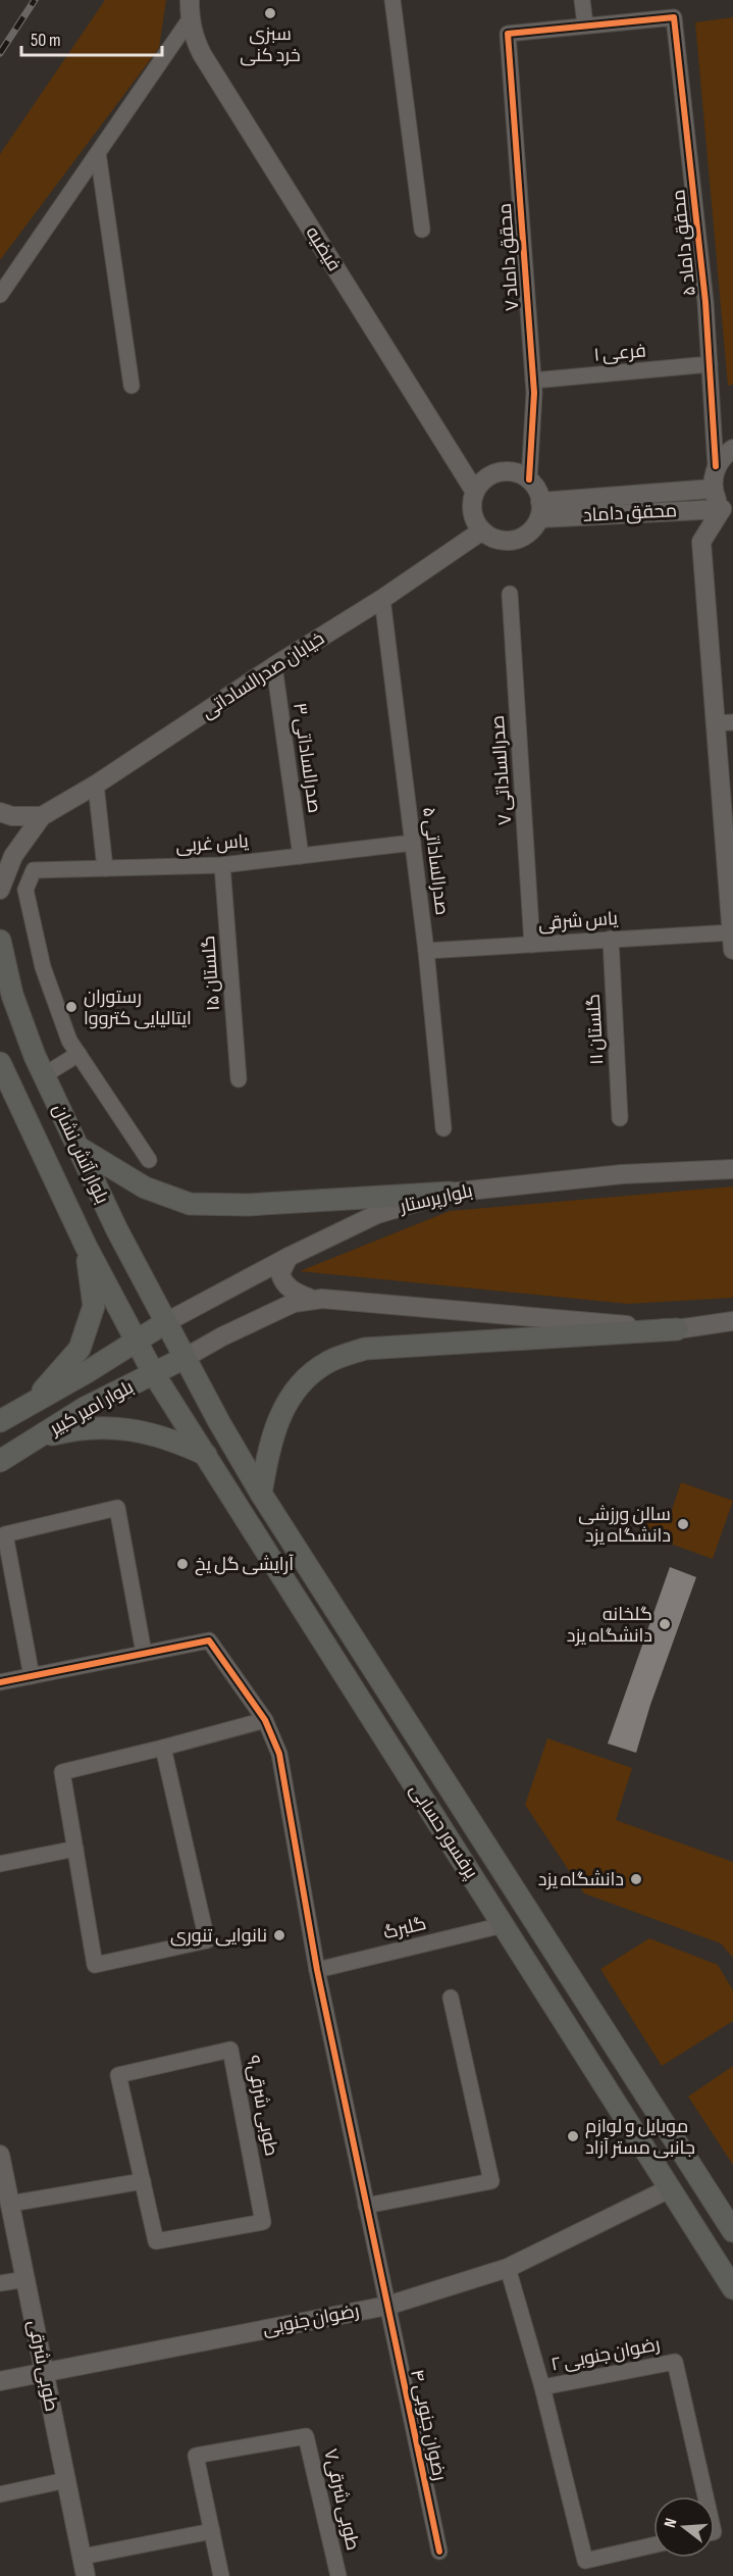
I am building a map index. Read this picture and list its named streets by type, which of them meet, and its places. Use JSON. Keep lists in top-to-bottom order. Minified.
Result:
{"streets":{"main road":["بلوار آتش نشان","بلوار امیر کبیر","پرفسور حسابی"],"street":["محقق داماد ۵","فیضیه","محقق داماد ۷","فرعی ۱","محقق داماد","خیابان صدرالساداتی","صدرالساداتی ۳","صدرالساداتی ۷","یاس غربی","صدرالساداتی ۵","یاس شرقی","گلستان ۱۵","گلستان ۱۱","بلوارپرستار","گلبرگ","طوبی شرقی۹","رضوان جنوبی","رضوان جنوبی ۲","طوبی شرقی","رضوان جنوبی ۴","طوبی شرقی۷"]},"crossings":[["محقق داماد ۵","محقق داماد ۷"],["محقق داماد ۵","فرعی ۱"],["فیضیه","محقق داماد ۷"],["فیضیه","محقق داماد"],["فیضیه","خیابان صدرالساداتی"],["محقق داماد ۷","فرعی ۱"],["محقق داماد ۷","محقق داماد"],["محقق داماد ۷","خیابان صدرالساداتی"],["محقق داماد","خیابان صدرالساداتی"],["خیابان صدرالساداتی","صدرالساداتی ۳"],["خیابان صدرالساداتی","صدرالساداتی ۵"],["صدرالساداتی ۳","یاس غربی"],["صدرالساداتی ۷","یاس شرقی"],["یاس غربی","صدرالساداتی ۵"],["یاس غربی","گلستان ۱۵"],["صدرالساداتی ۵","یاس شرقی"],["یاس شرقی","گلستان ۱۱"],["بلوار آتش نشان","بلوارپرستار"],["بلوار آتش نشان","بلوار امیر کبیر"],["بلوار آتش نشان","پرفسور حسابی"],["بلوارپرستار","بلوار امیر کبیر"],["بلوار امیر کبیر","پرفسور حسابی"],["پرفسور حسابی","گلبرگ"],["پرفسور حسابی","رضوان جنوبی"],["گلبرگ","رضوان جنوبی ۴"],["رضوان جنوبی","رضوان جنوبی ۲"],["رضوان جنوبی","طوبی شرقی"],["رضوان جنوبی","رضوان جنوبی ۴"]],"places":["سبزی خرد کنی","رستوران ایتالیایی کترووا","سالن ورزشی دانشگاه یزد","آرایشی گل یخ","گلخانه دانشگاه یزد","دانشگاه یزد","نانوایی تنوری","موبایل و لوازم جانبی مستر آزاد"],"scale_bar":"50 m","north":"left"}
